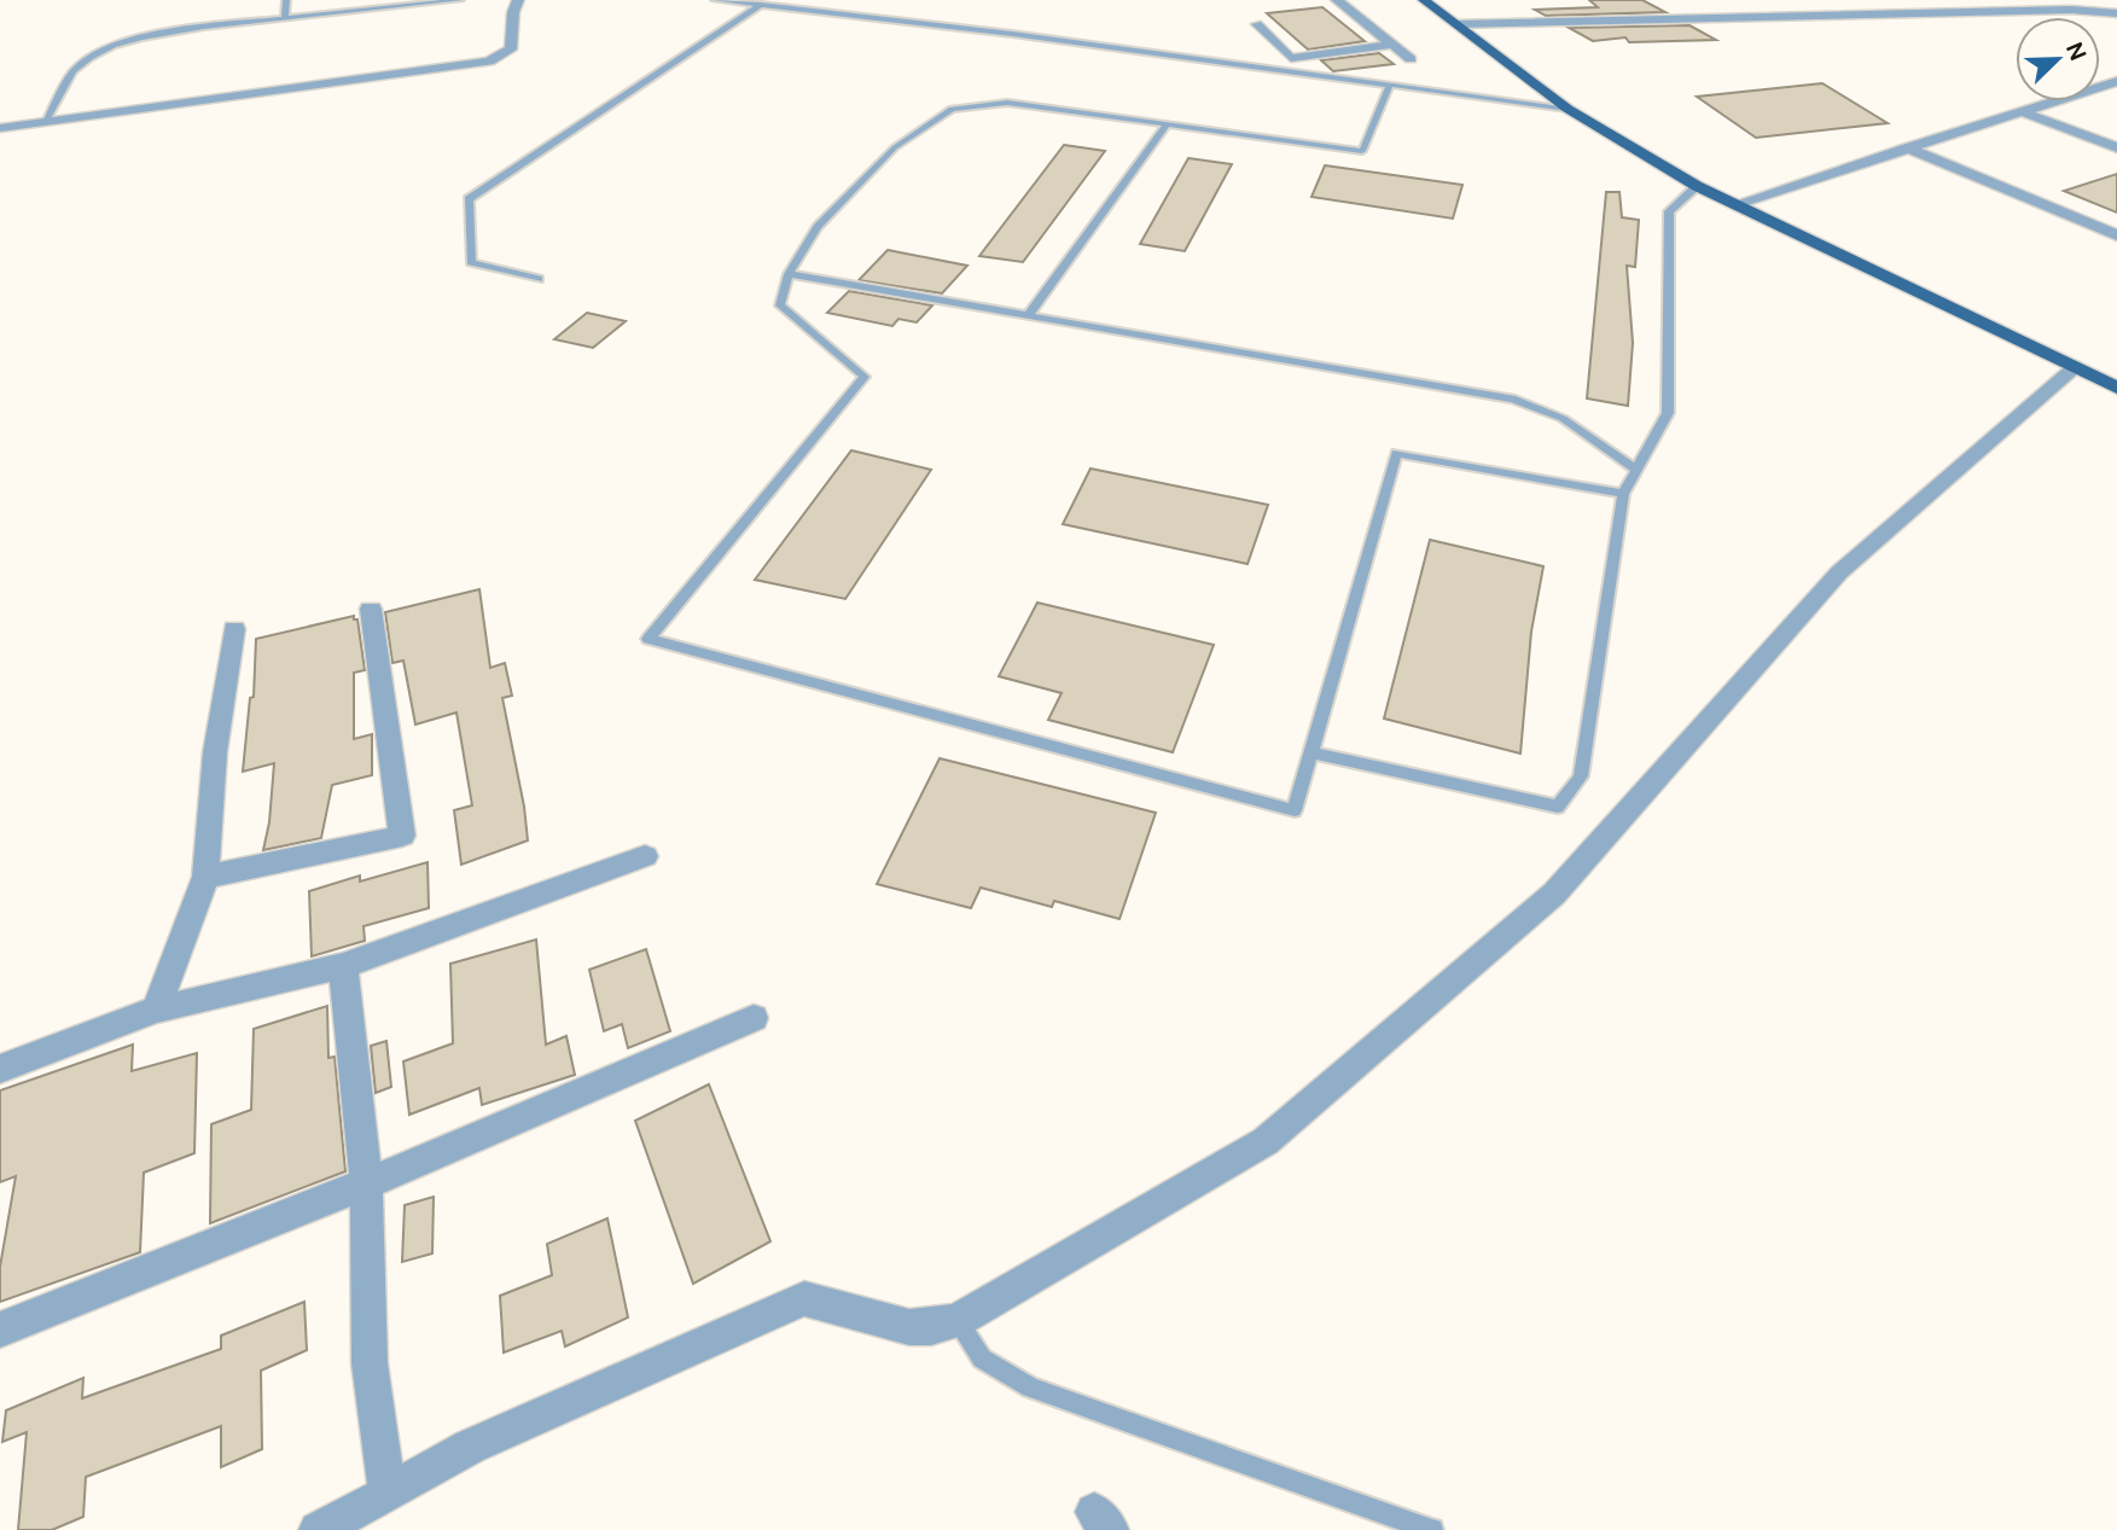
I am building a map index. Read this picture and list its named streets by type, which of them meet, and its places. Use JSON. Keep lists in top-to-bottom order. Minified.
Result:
{"north":"top right"}
